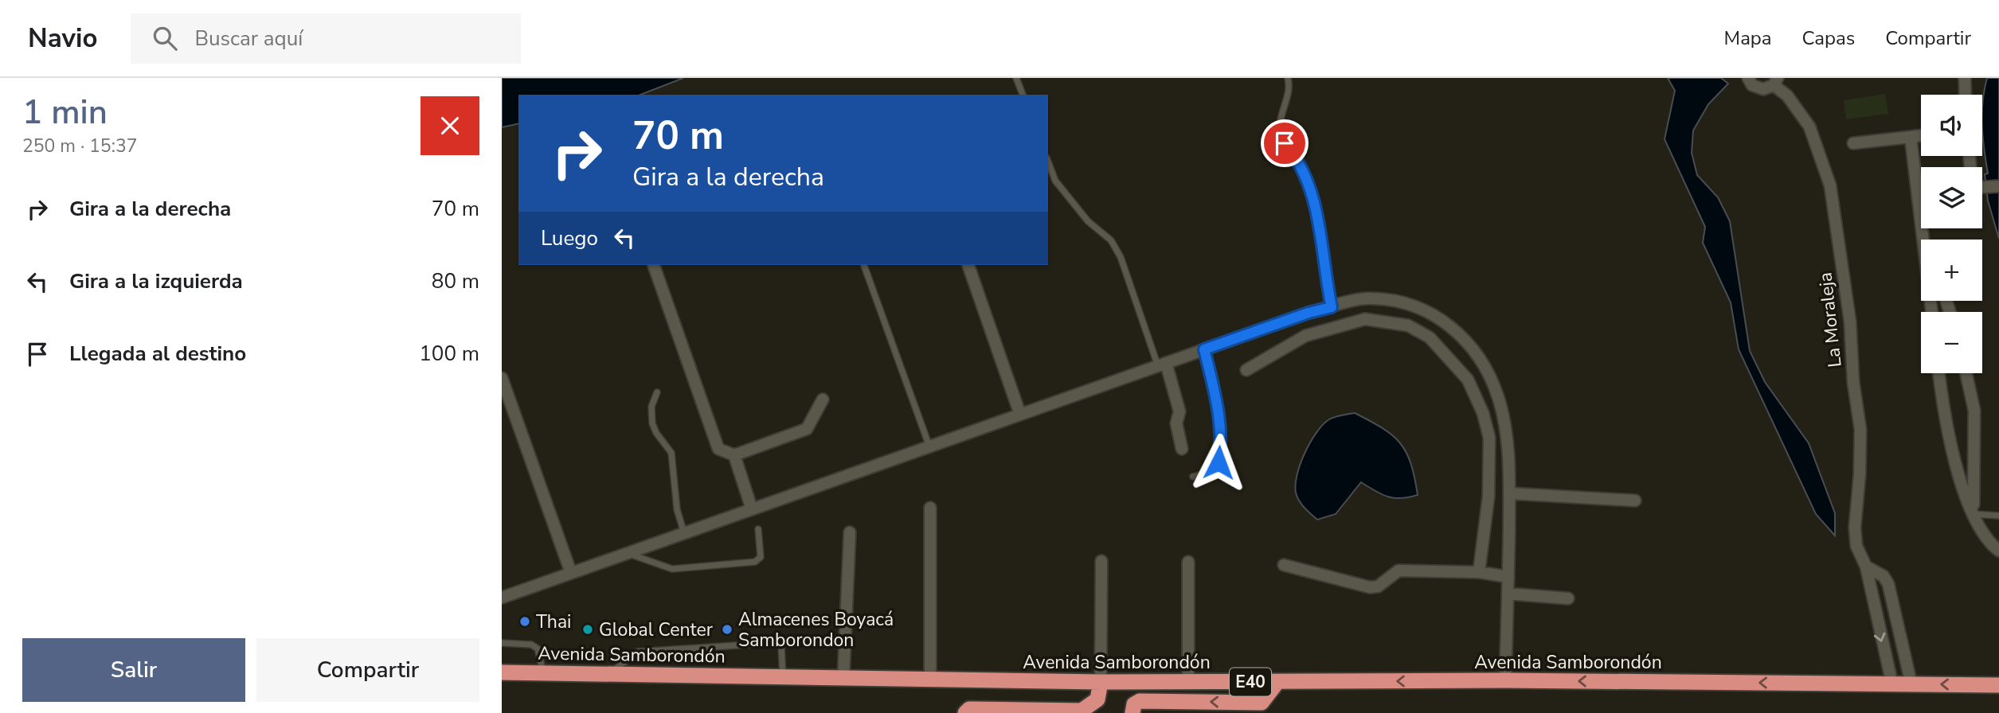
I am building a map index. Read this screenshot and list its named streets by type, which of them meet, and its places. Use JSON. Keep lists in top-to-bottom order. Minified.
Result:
{"streets":{"highway":["Avenida Samborondón","E40"],"street":["La Moraleja"]},"crossings":[["La Moraleja","Avenida Samborondón"]],"one_way":["Avenida Samborondón"],"places":["Thai","Global Center","Almacenes Boyacá Samborondon"],"page":{"header":"Navio","search":"Buscar aquí","nav":["Mapa","Capas","Compartir"],"heading":["1 min","250 m · 15:37"],"map_buttons":["+","−"],"turn":["70 m","Gira a la derecha"],"list":[{"name":"Gira a la derecha","value":"70 m"},{"name":"Gira a la izquierda","value":"80 m"},{"name":"Llegada al destino","value":"100 m"}],"then":"Luego","buttons":["Salir","Compartir"]}}
